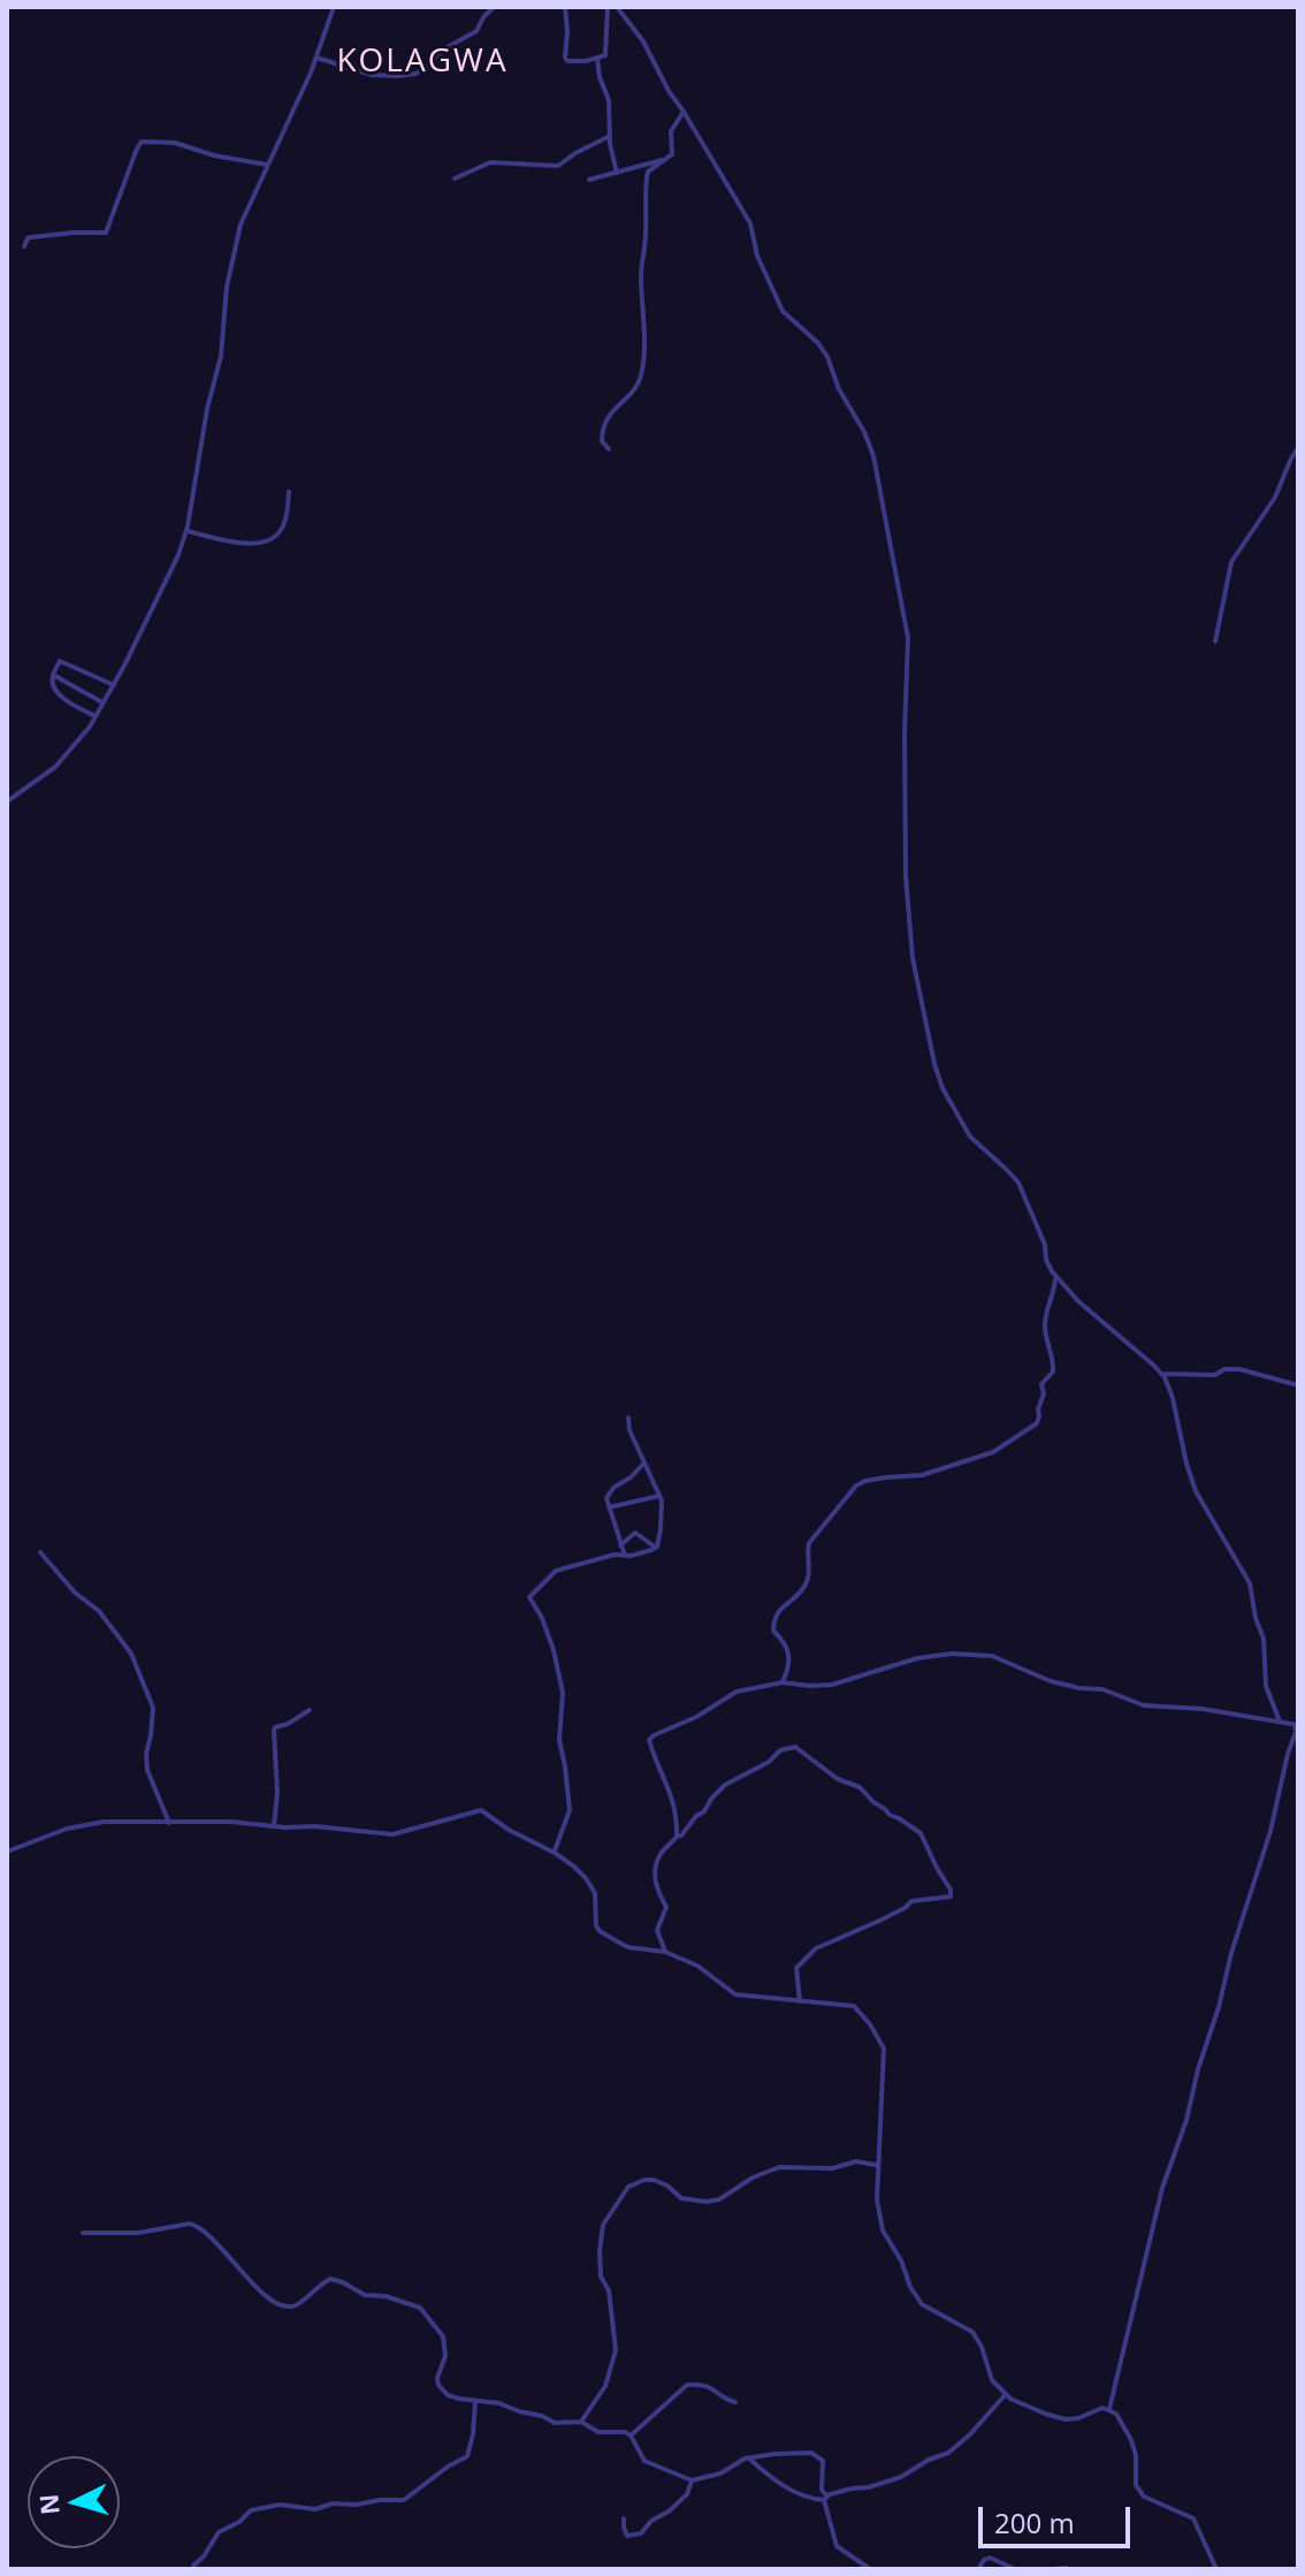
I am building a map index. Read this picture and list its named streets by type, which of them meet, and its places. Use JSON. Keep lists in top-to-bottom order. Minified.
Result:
{"districts":["KOLAGWA"],"scale_bar":"200 m","north":"left"}
